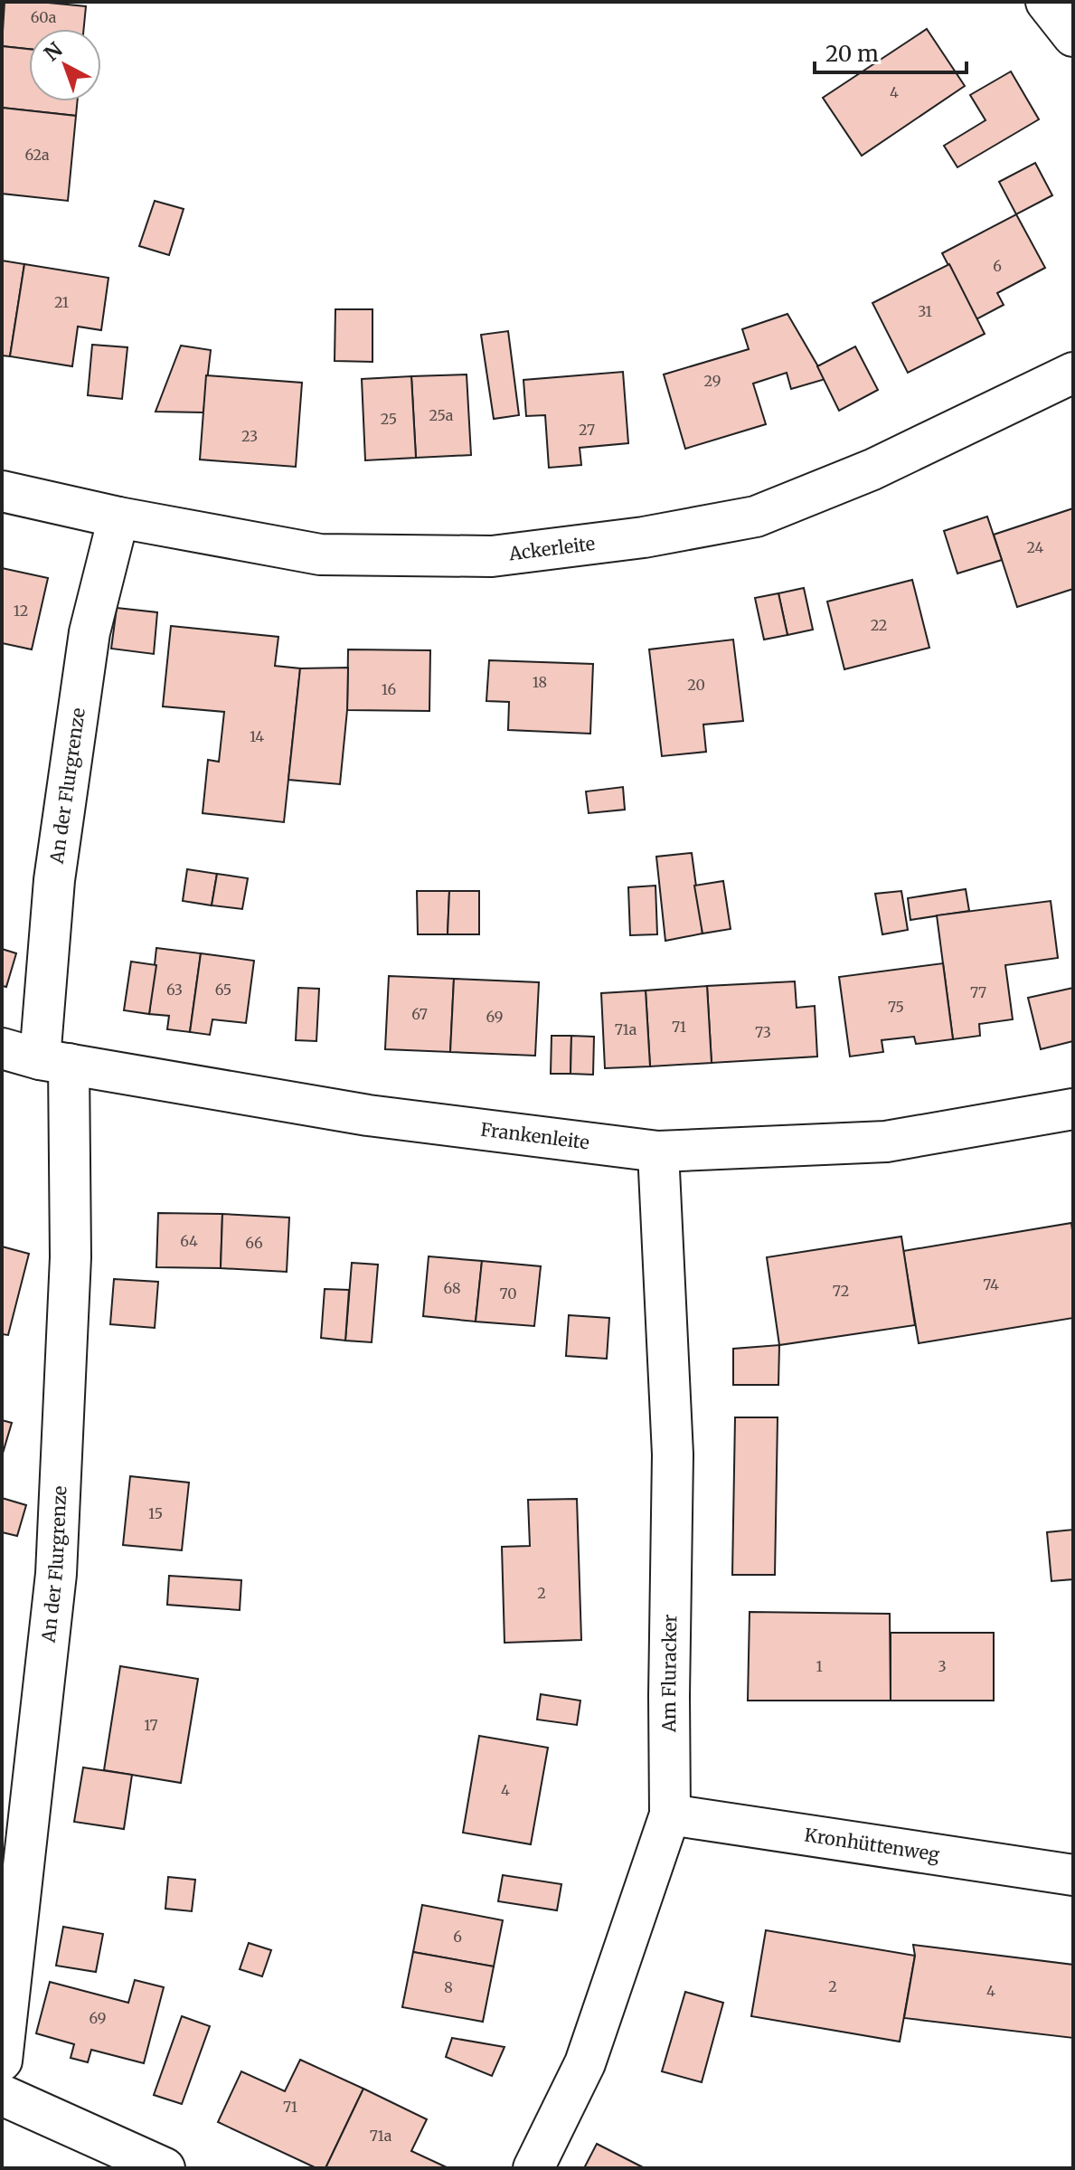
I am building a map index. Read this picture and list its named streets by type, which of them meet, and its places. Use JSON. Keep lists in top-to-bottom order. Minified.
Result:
{"streets":{"street":["Ackerleite","An der Flurgrenze","Frankenleite","Am Fluracker","Kronhüttenweg"]},"crossings":[["Ackerleite","An der Flurgrenze"],["An der Flurgrenze","Frankenleite"],["Frankenleite","Am Fluracker"],["Am Fluracker","Kronhüttenweg"]],"house_numbers":["60a","4","62a","6","21","31","29","25a","25","27","23","24","12","22","18","20","16","14","63","65","77","75","67","69","71","71a","73","64","66","74","68","72","70","15","2","1","3","17","4","6","2","8","4","69","71","71a"],"scale_bar":"20 m","north":"top left"}
